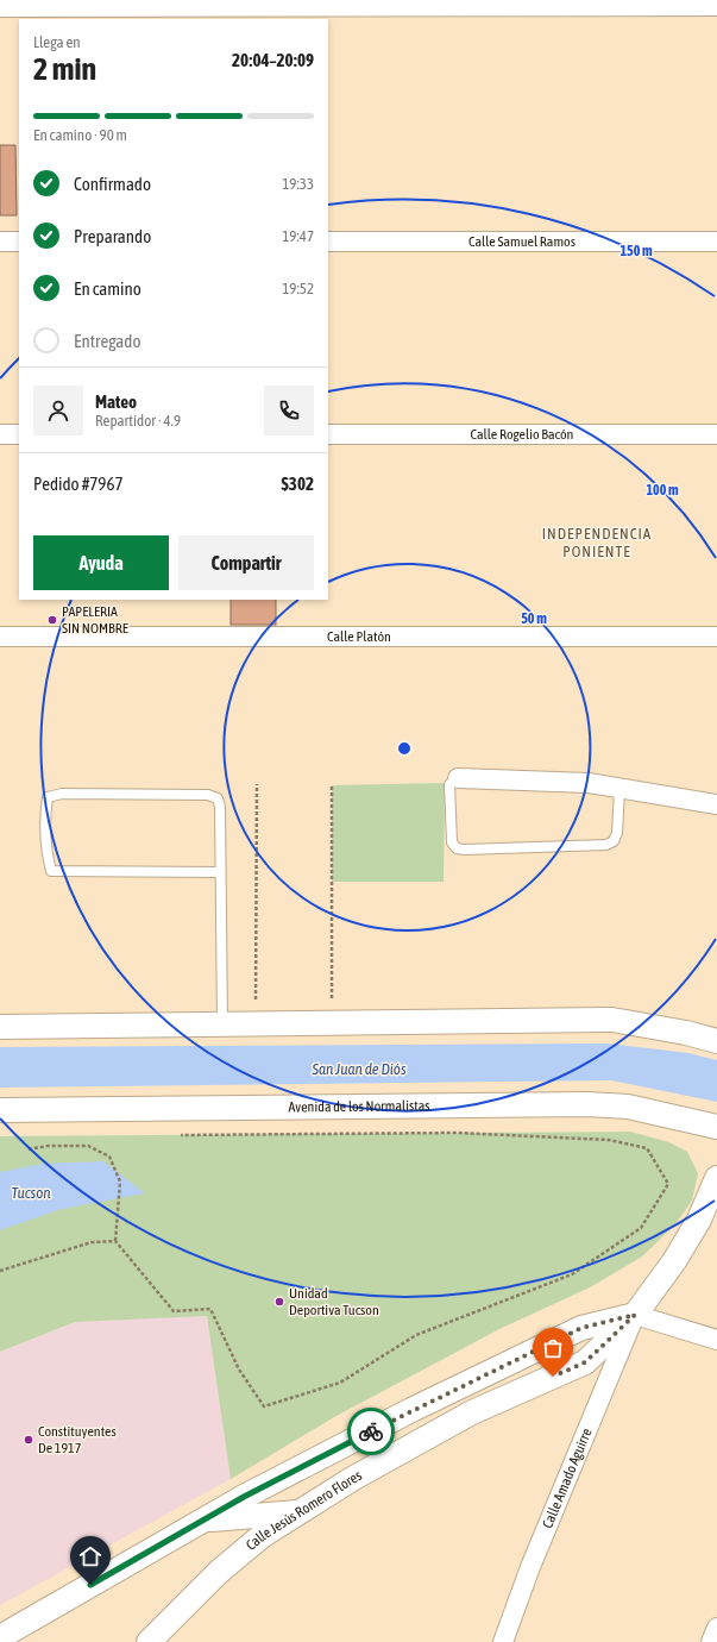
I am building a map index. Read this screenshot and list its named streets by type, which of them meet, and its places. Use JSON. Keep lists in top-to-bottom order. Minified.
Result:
{"streets":{"street":["Calle Samuel Ramos","Calle Rogelio Bacón","Calle Platón","Avenida de los Normalistas","Calle Amado Aguirre","Calle Jesús Romero Flores"]},"crossings":[["Calle Amado Aguirre","Calle Jesús Romero Flores"]],"districts":["INDEPENDENCIA PONIENTE"],"water":["San Juan de Diós","Tucson"],"places":["PAPELERIA SIN NOMBRE","Unidad Deportiva Tucson","Constituyentes De 1917"],"page":{"heading":["2 min","Llega en","20:04–20:09"],"panel":["Mateo","Repartidor · 4.9","Pedido #7967","$302"],"bar":"En camino · 90 m","list":[["Confirmado","19:33"],["Preparando","19:47"],["En camino","19:52"],"Entregado"],"buttons":["Ayuda","Compartir"]},"rings":["150 m","100 m","50 m"]}
